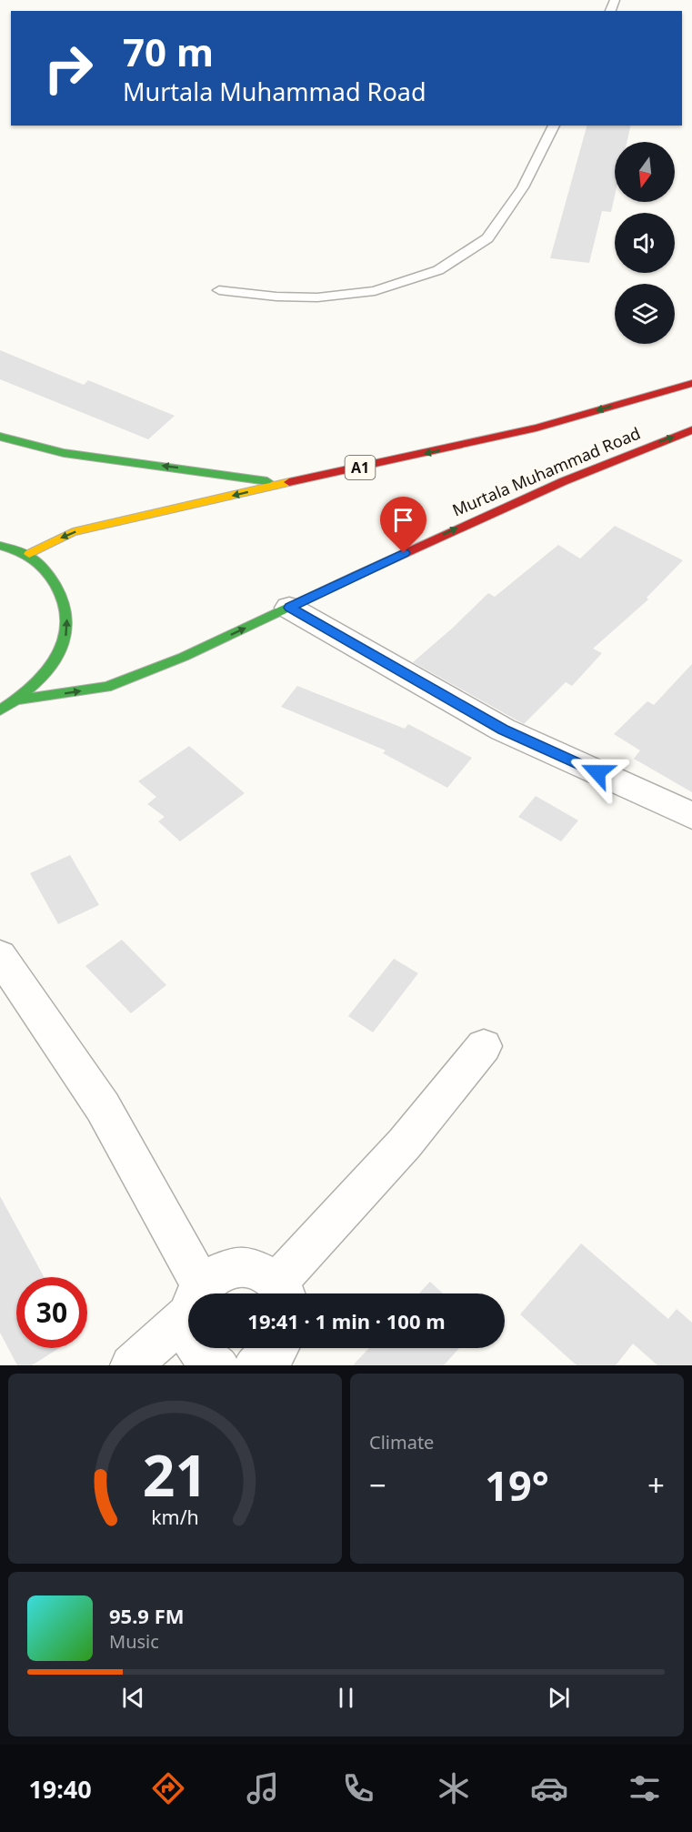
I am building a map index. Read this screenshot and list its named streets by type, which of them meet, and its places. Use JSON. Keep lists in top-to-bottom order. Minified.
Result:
{"streets":{"highway":["A1","Murtala Muhammad Road"]},"north":"bottom","page":{"turn":["70 m","Murtala Muhammad Road"],"limit":"30","trip":"19:41 · 1 min · 100 m","tile":"Climate","heat":["−","19°","+"],"song":["95.9 FM","Music"],"tabs":"19:40","gauge":["21","km/h"]}}
